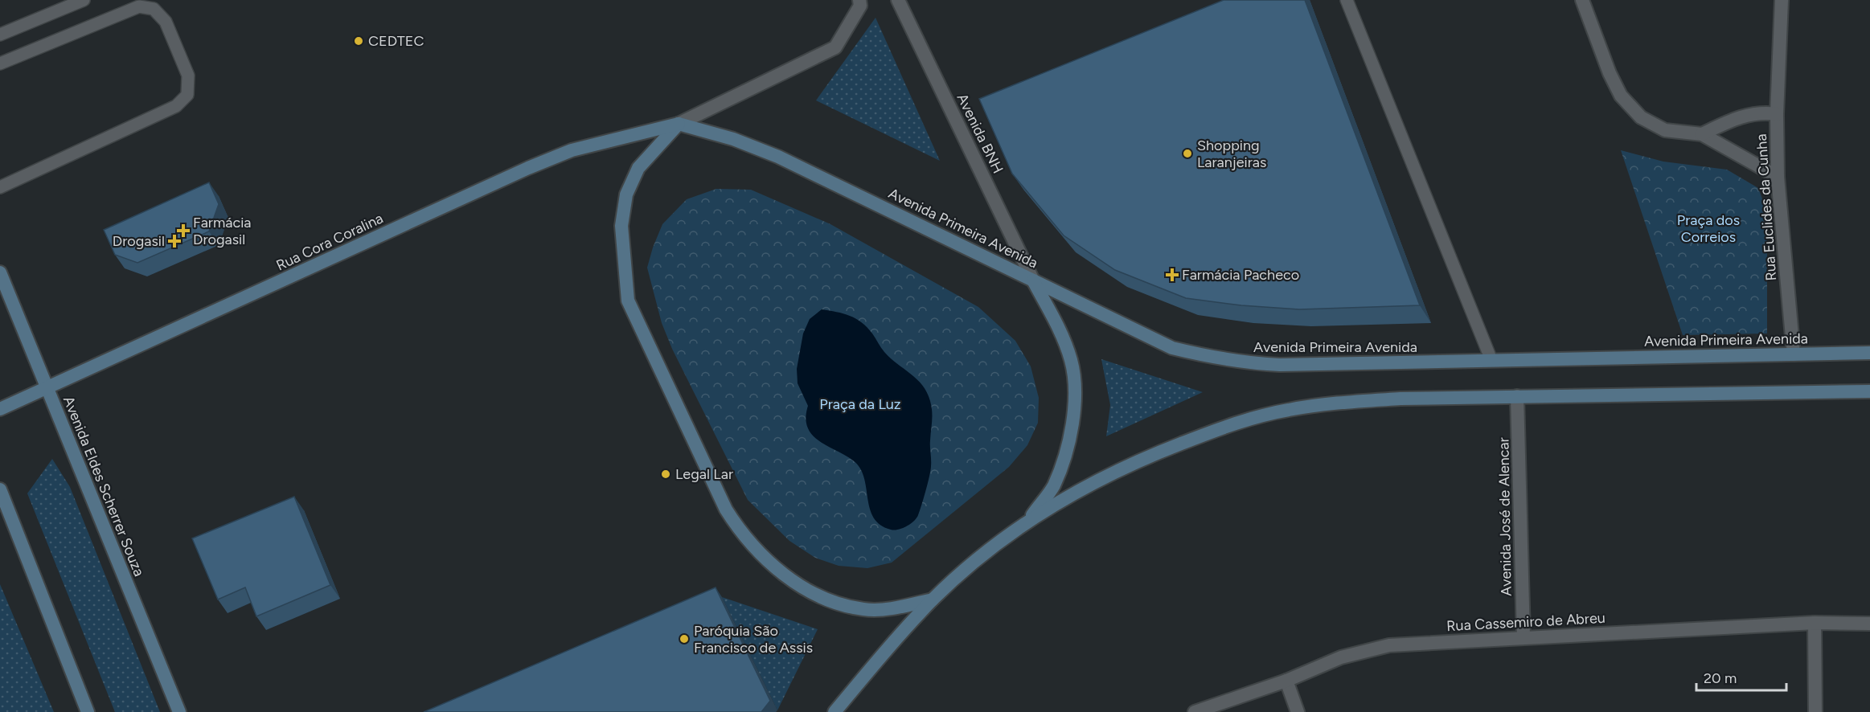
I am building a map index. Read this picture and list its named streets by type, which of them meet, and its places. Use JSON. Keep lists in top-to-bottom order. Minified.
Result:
{"streets":{"main road":["Avenida Primeira Avenida","Rua Cora Coralina","Avenida Eldes Scherrer Souza"],"street":["Avenida BNH","Rua Euclides da Cunha","Avenida José de Alencar","Rua Cassemiro de Abreu"]},"crossings":[["Avenida BNH","Avenida Primeira Avenida"],["Rua Euclides da Cunha","Avenida Primeira Avenida"],["Avenida Primeira Avenida","Rua Cora Coralina"],["Rua Cora Coralina","Avenida Eldes Scherrer Souza"],["Avenida José de Alencar","Rua Cassemiro de Abreu"]],"parks":["Praça dos Correios","Praça da Luz"],"places":{"other":["CEDTEC","Shopping Laranjeiras","Legal Lar","Paróquia São Francisco de Assis"],"health":["Farmácia Drogasil","Drogasil","Farmácia Pacheco"]},"scale_bar":"20 m"}
